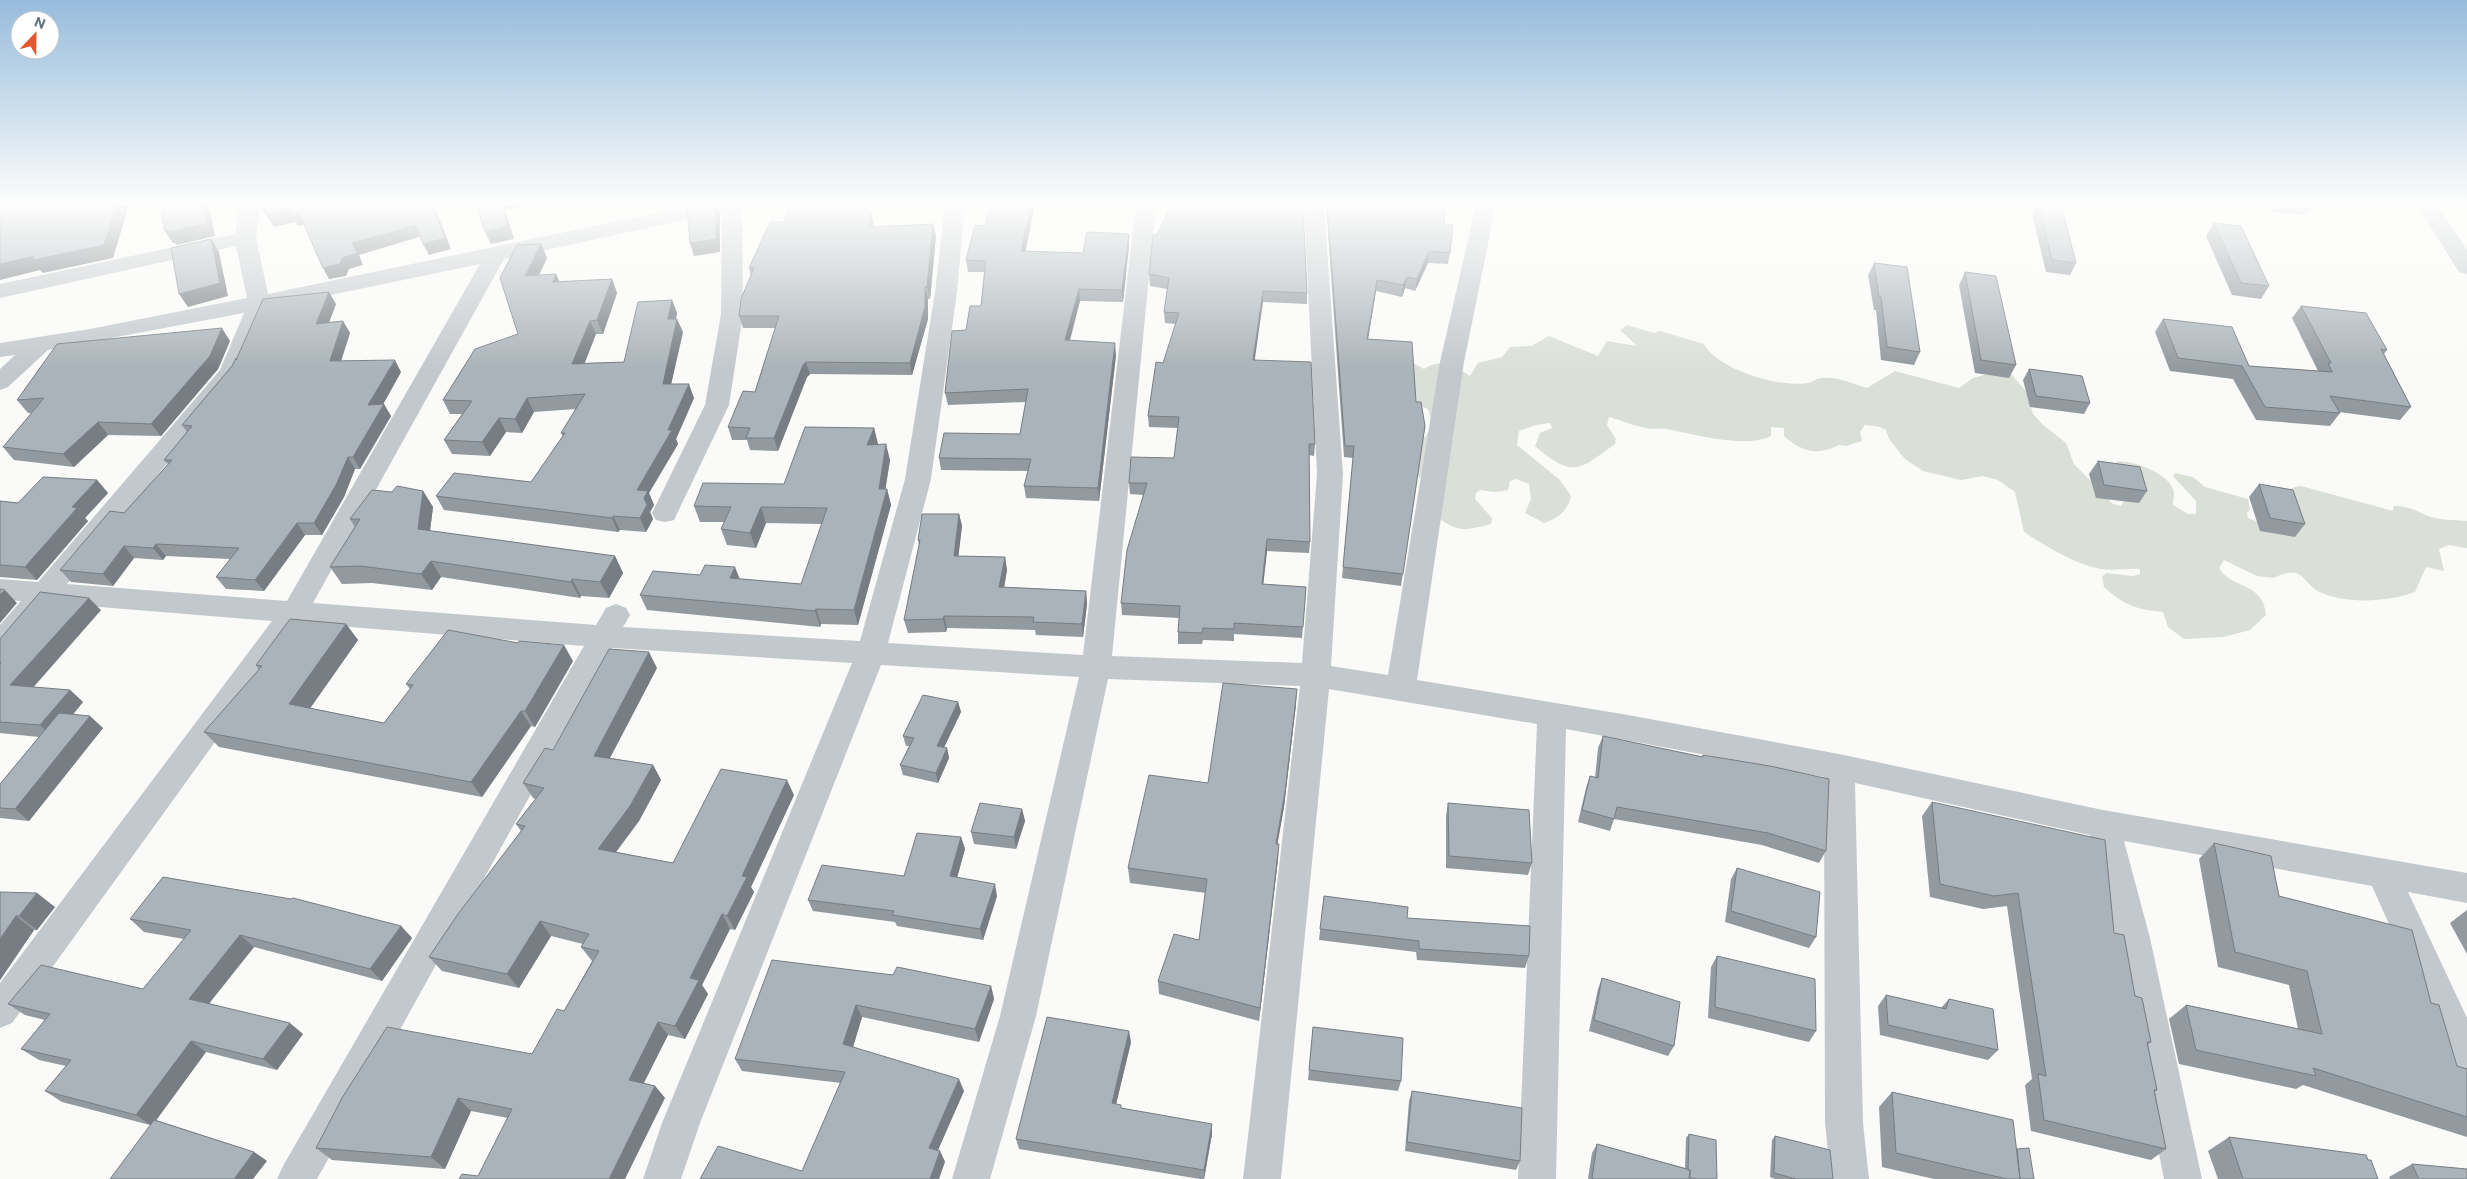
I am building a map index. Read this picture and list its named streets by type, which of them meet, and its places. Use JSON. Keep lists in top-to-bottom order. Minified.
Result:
{"north":"top"}
